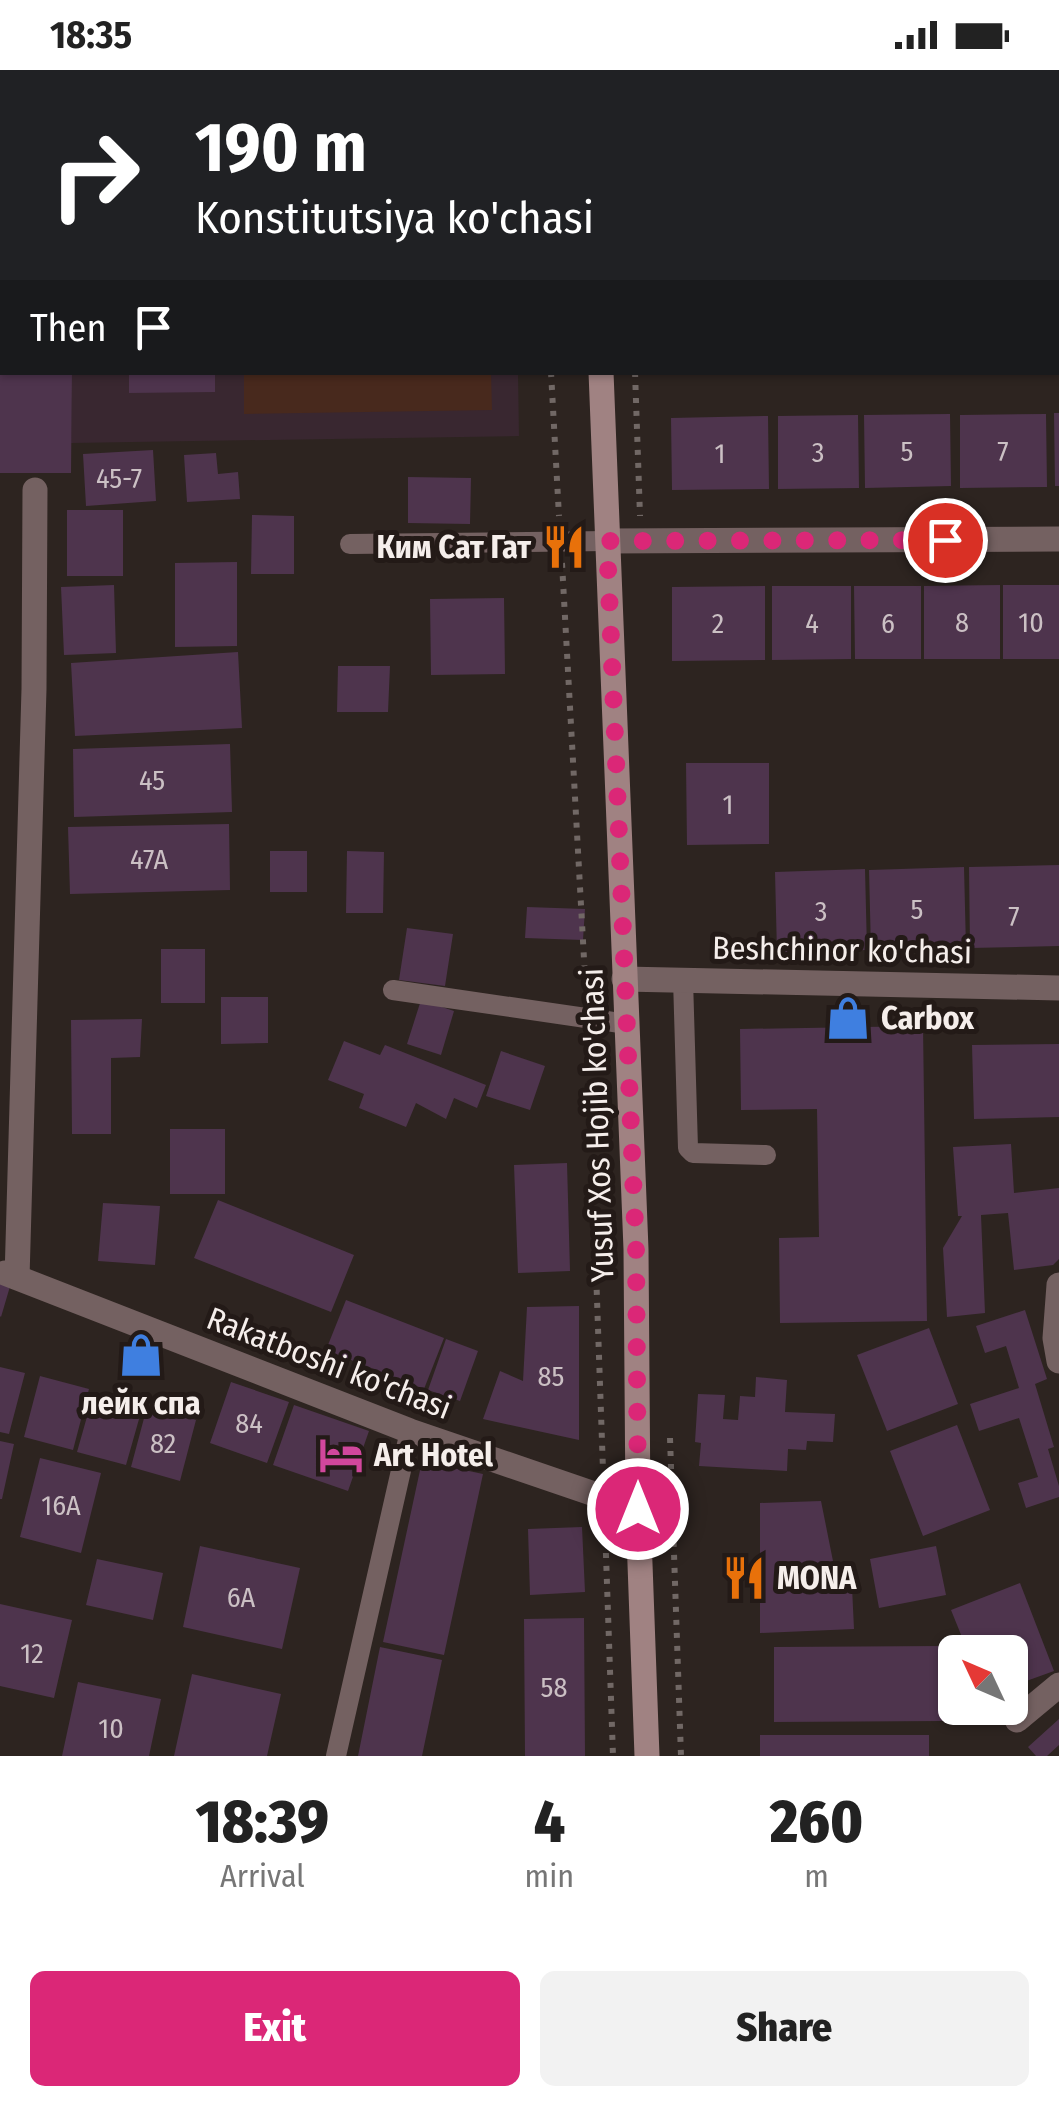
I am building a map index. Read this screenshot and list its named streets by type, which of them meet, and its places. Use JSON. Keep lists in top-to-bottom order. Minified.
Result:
{"streets":{"main road":["Yusuf Xos Hojib ko'chasi"],"street":["Beshchinor ko'chasi","Rakatboshi ko'chasi"]},"crossings":[["Beshchinor ko'chasi","Yusuf Xos Hojib ko'chasi"],["Yusuf Xos Hojib ko'chasi","Rakatboshi ko'chasi"]],"places":{"restaurant":["Ким Сат Гат","MONA"],"shop":["Carbox","лейк спа"],"hotel":["Art Hotel"]},"house_numbers":["5","7","3","1","45-7","8","10","2","4","6","45","1","47A","5","3","7","85","84","82","16A","6A","12","58","10"],"north":"top left","page":{"status":"18:35","turn":["190 m","Konstitutsiya ko'chasi"],"then":"Then","eta":["18:39","Arrival","4","min","260","m"],"buttons":["Exit","Share"]}}
